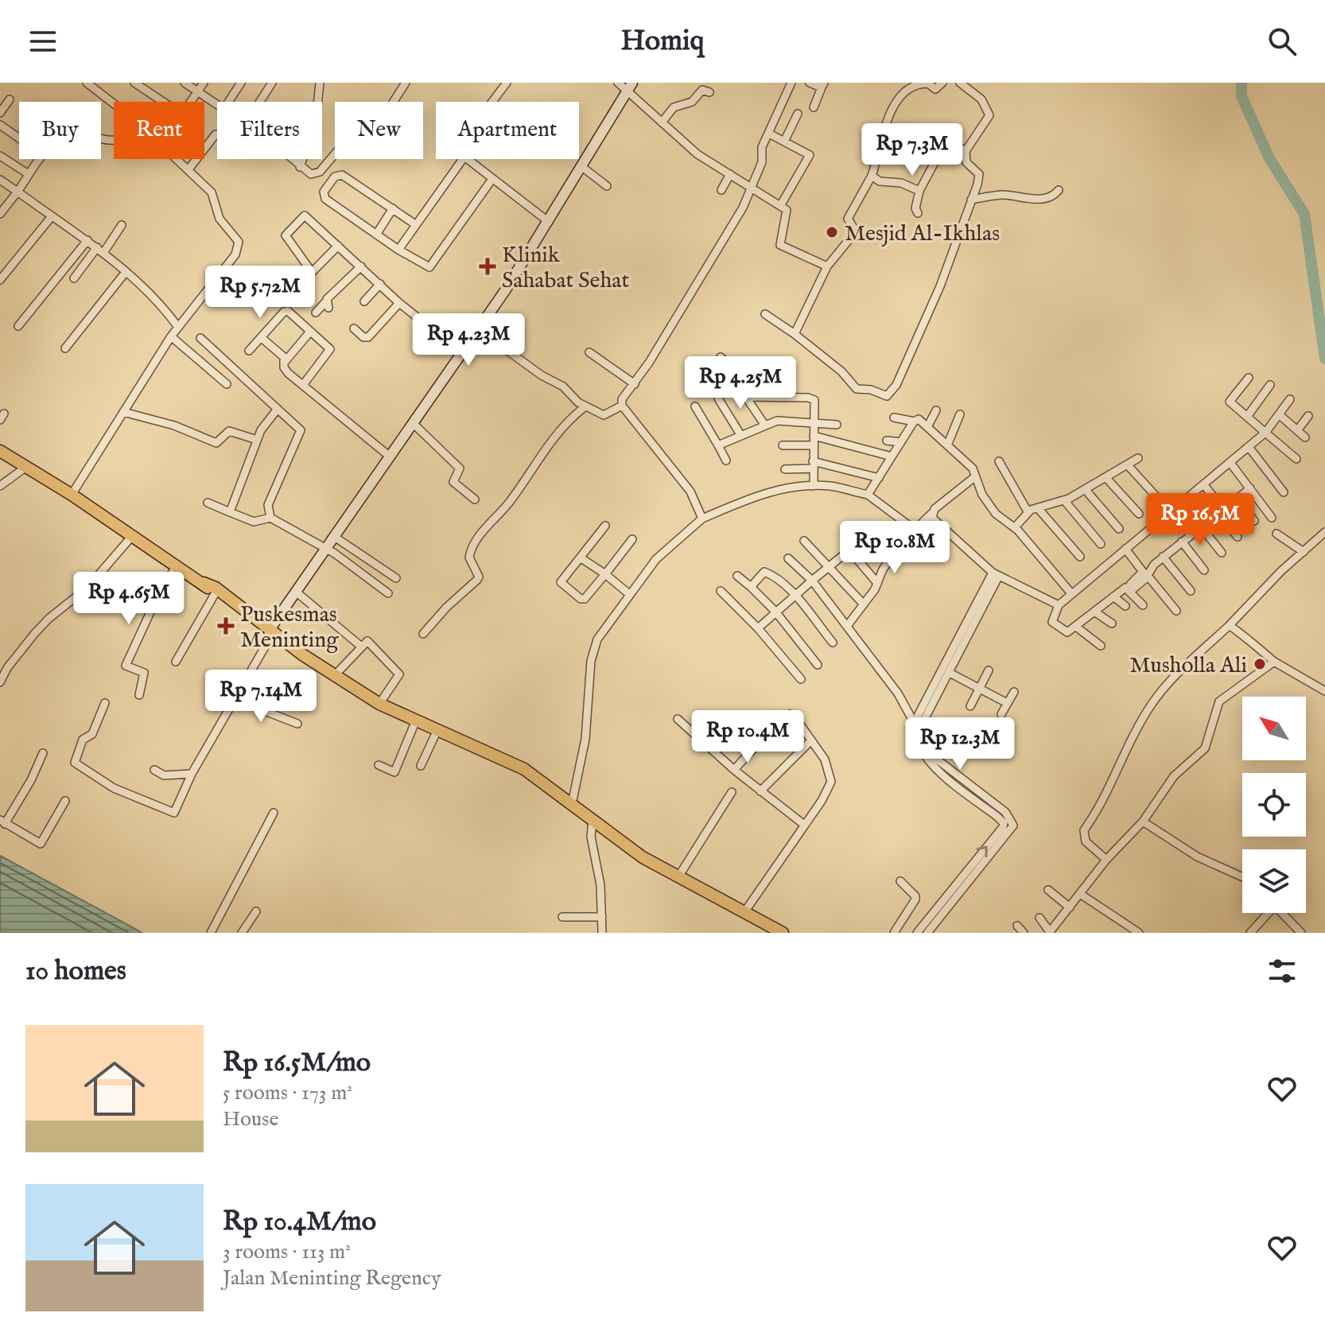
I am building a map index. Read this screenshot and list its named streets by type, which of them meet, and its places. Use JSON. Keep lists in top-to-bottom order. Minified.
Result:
{"places":{"other":["Mesjid Al-Ikhlas","Musholla Ali"],"health":["Klinik Sahabat Sehat","Puskesmas Meninting"]},"north":"top left","page":{"header":"Homiq","chip":["Buy","Rent","Filters","New","Apartment"],"price":["Rp 7.3M","Rp 5.72M","Rp 4.23M","Rp 4.25M","Rp 16.5M","Rp 10.8M","Rp 4.65M","Rp 7.14M","Rp 10.4M","Rp 12.3M"],"heading":"10 homes","list":[{"name":"Rp 16.5M/mo","note":"5 rooms · 173 m² · House"},{"name":"Rp 10.4M/mo","note":"3 rooms · 113 m² · Jalan Meninting Regency"}]}}
